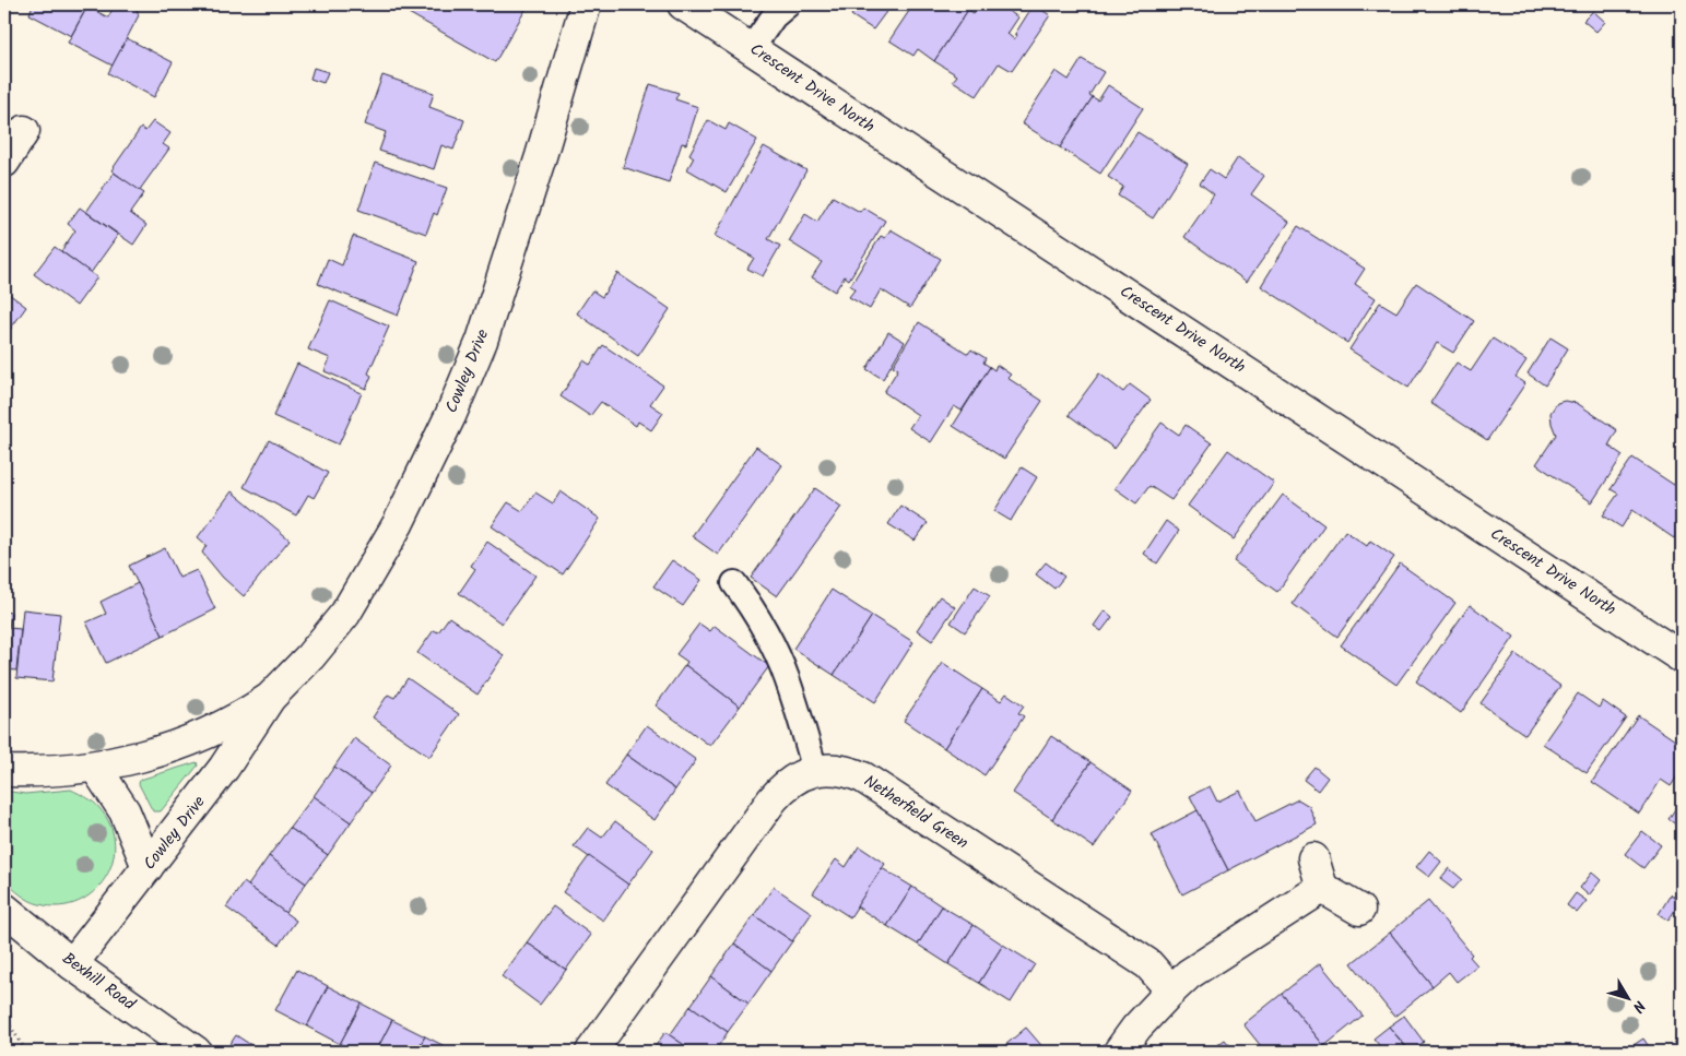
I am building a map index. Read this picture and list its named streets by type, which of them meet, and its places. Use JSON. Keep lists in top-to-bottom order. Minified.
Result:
{"streets":{"street":["Crescent Drive North","Cowley Drive","Netherfield Green","Bexhill Road"]},"crossings":[["Cowley Drive","Bexhill Road"]],"north":"bottom right"}
